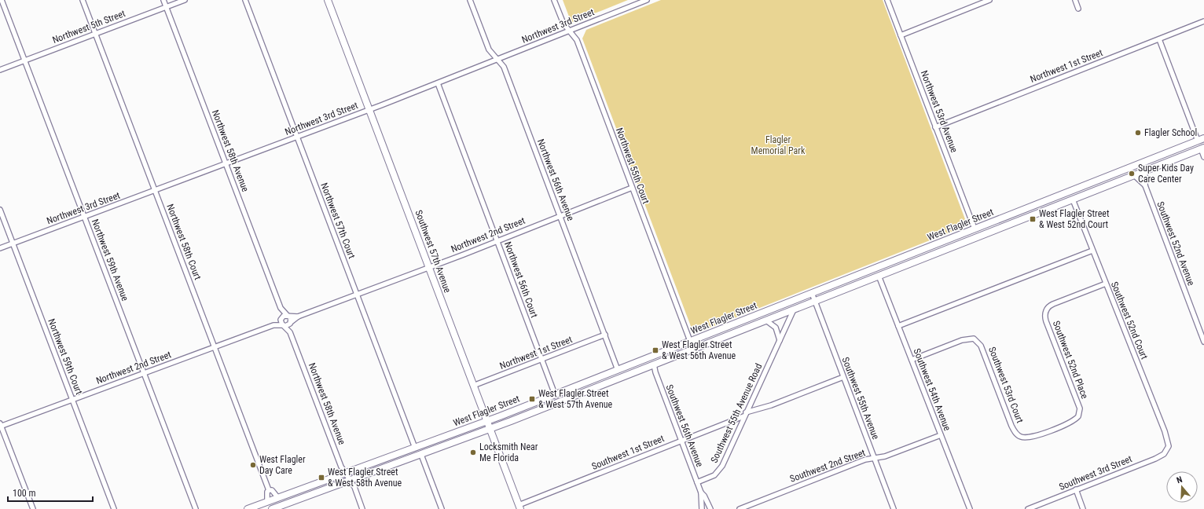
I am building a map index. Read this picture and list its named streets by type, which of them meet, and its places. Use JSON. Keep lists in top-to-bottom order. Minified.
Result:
{"streets":{"main road":["West Flagler Street","Southwest 57th Avenue"],"street":["Northwest 3rd Street","Northwest 5th Street","Northwest 1st Street","Northwest 53rd Avenue","Northwest 58th Avenue","Northwest 55th Court","Northwest 56th Avenue","Northwest 57th Court","Northwest 2nd Street","Northwest 58th Court","Southwest 52nd Avenue","Northwest 59th Avenue","Northwest 56th Court","Southwest 52nd Court","Northwest 59th Court","Southwest 52nd Place","Southwest 53rd Court","Southwest 54th Avenue","Southwest 55th Avenue","Southwest 55th Avenue Road","Southwest 56th Avenue","Southwest 1st Street","Southwest 2nd Street","Southwest 3rd Street"]},"crossings":[["Northwest 3rd Street","Northwest 58th Avenue"],["Northwest 3rd Street","Northwest 55th Court"],["Northwest 3rd Street","Northwest 56th Avenue"],["Northwest 3rd Street","Northwest 57th Court"],["Northwest 3rd Street","Northwest 58th Court"],["Northwest 3rd Street","Southwest 57th Avenue"],["Northwest 3rd Street","Northwest 59th Avenue"],["Northwest 3rd Street","Northwest 56th Court"],["Northwest 3rd Street","Northwest 59th Court"],["Northwest 5th Street","Northwest 58th Avenue"],["Northwest 5th Street","Northwest 58th Court"],["Northwest 5th Street","Northwest 59th Avenue"],["Northwest 1st Street","Northwest 53rd Avenue"],["Northwest 1st Street","Northwest 56th Avenue"],["Northwest 1st Street","Southwest 57th Avenue"],["Northwest 1st Street","Northwest 56th Court"],["Northwest 53rd Avenue","West Flagler Street"],["Northwest 58th Avenue","West Flagler Street"],["Northwest 58th Avenue","Northwest 2nd Street"],["Northwest 55th Court","West Flagler Street"],["Northwest 55th Court","Northwest 2nd Street"],["Northwest 56th Avenue","West Flagler Street"],["Northwest 56th Avenue","Northwest 2nd Street"],["Northwest 57th Court","West Flagler Street"],["Northwest 57th Court","Northwest 2nd Street"],["West Flagler Street","Northwest 58th Court"],["West Flagler Street","Southwest 52nd Avenue"],["West Flagler Street","Southwest 57th Avenue"],["West Flagler Street","Northwest 56th Court"],["West Flagler Street","Southwest 52nd Court"],["West Flagler Street","Southwest 54th Avenue"],["West Flagler Street","Southwest 55th Avenue"],["West Flagler Street","Southwest 55th Avenue Road"],["West Flagler Street","Southwest 56th Avenue"],["Northwest 2nd Street","Northwest 58th Court"],["Northwest 2nd Street","Southwest 57th Avenue"],["Northwest 2nd Street","Northwest 59th Avenue"],["Northwest 2nd Street","Northwest 56th Court"],["Northwest 2nd Street","Northwest 59th Court"],["Southwest 57th Avenue","Southwest 1st Street"],["Southwest 52nd Court","Southwest 52nd Place"],["Southwest 52nd Court","Southwest 3rd Street"],["Southwest 52nd Place","Southwest 53rd Court"],["Southwest 53rd Court","Southwest 54th Avenue"],["Southwest 54th Avenue","Southwest 2nd Street"],["Southwest 55th Avenue","Southwest 1st Street"],["Southwest 55th Avenue","Southwest 2nd Street"],["Southwest 55th Avenue Road","Southwest 56th Avenue"],["Southwest 55th Avenue Road","Southwest 1st Street"],["Southwest 56th Avenue","Southwest 1st Street"]],"parks":["Flagler Memorial Park"],"places":{"other":["Flagler School","Super Kids Day Care Center","Locksmith Near Me Florida","West Flagler Day Care"],"transit":["West Flagler Street & West 52nd Court","West Flagler Street & West 56th Avenue","West Flagler Street & West 57th Avenue","West Flagler Street & West 58th Avenue"]},"scale_bar":"100 m","north":"top"}
